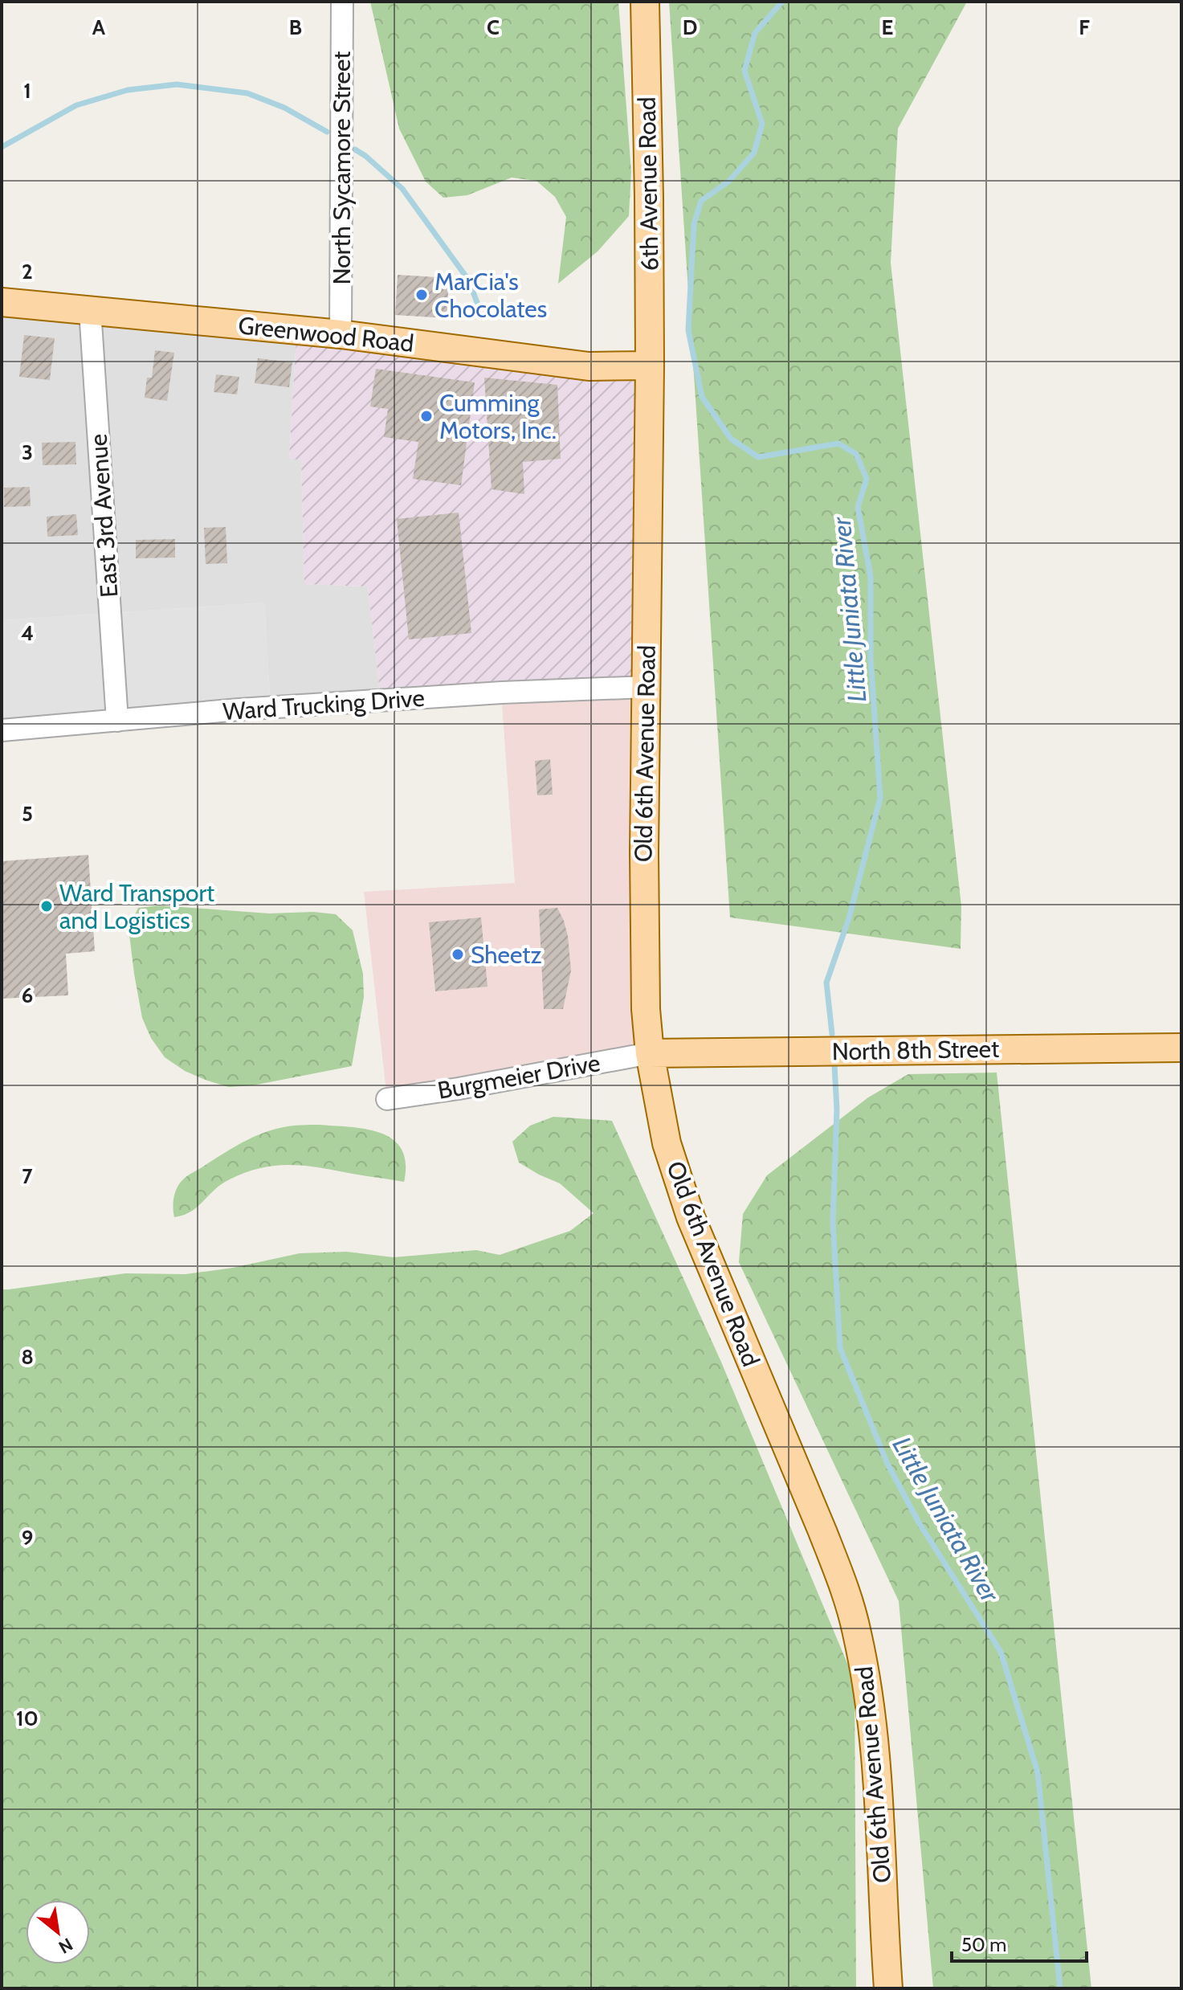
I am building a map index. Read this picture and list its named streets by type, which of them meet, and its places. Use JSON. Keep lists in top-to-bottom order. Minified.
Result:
{"streets":{"main road":["6th Avenue Road","Greenwood Road","Old 6th Avenue Road","North 8th Street"],"street":["North Sycamore Street","East 3rd Avenue","Ward Trucking Drive","Burgmeier Drive"]},"crossings":[["North Sycamore Street","Greenwood Road"],["6th Avenue Road","Greenwood Road"],["6th Avenue Road","Old 6th Avenue Road"],["Greenwood Road","East 3rd Avenue"],["Greenwood Road","Old 6th Avenue Road"],["East 3rd Avenue","Ward Trucking Drive"],["Ward Trucking Drive","Old 6th Avenue Road"],["Old 6th Avenue Road","North 8th Street"],["Old 6th Avenue Road","Burgmeier Drive"],["North 8th Street","Burgmeier Drive"]],"water":["Little Juniata River"],"places":["MarCia's Chocolates","Cumming Motors, Inc.","Ward Transport and Logistics","Sheetz"],"scale_bar":"50 m","north":"bottom right","grid":{"columns":["A","B","C","D","E","F"],"rows":["1","2","3","4","5","6","7","8","9","10"]}}
